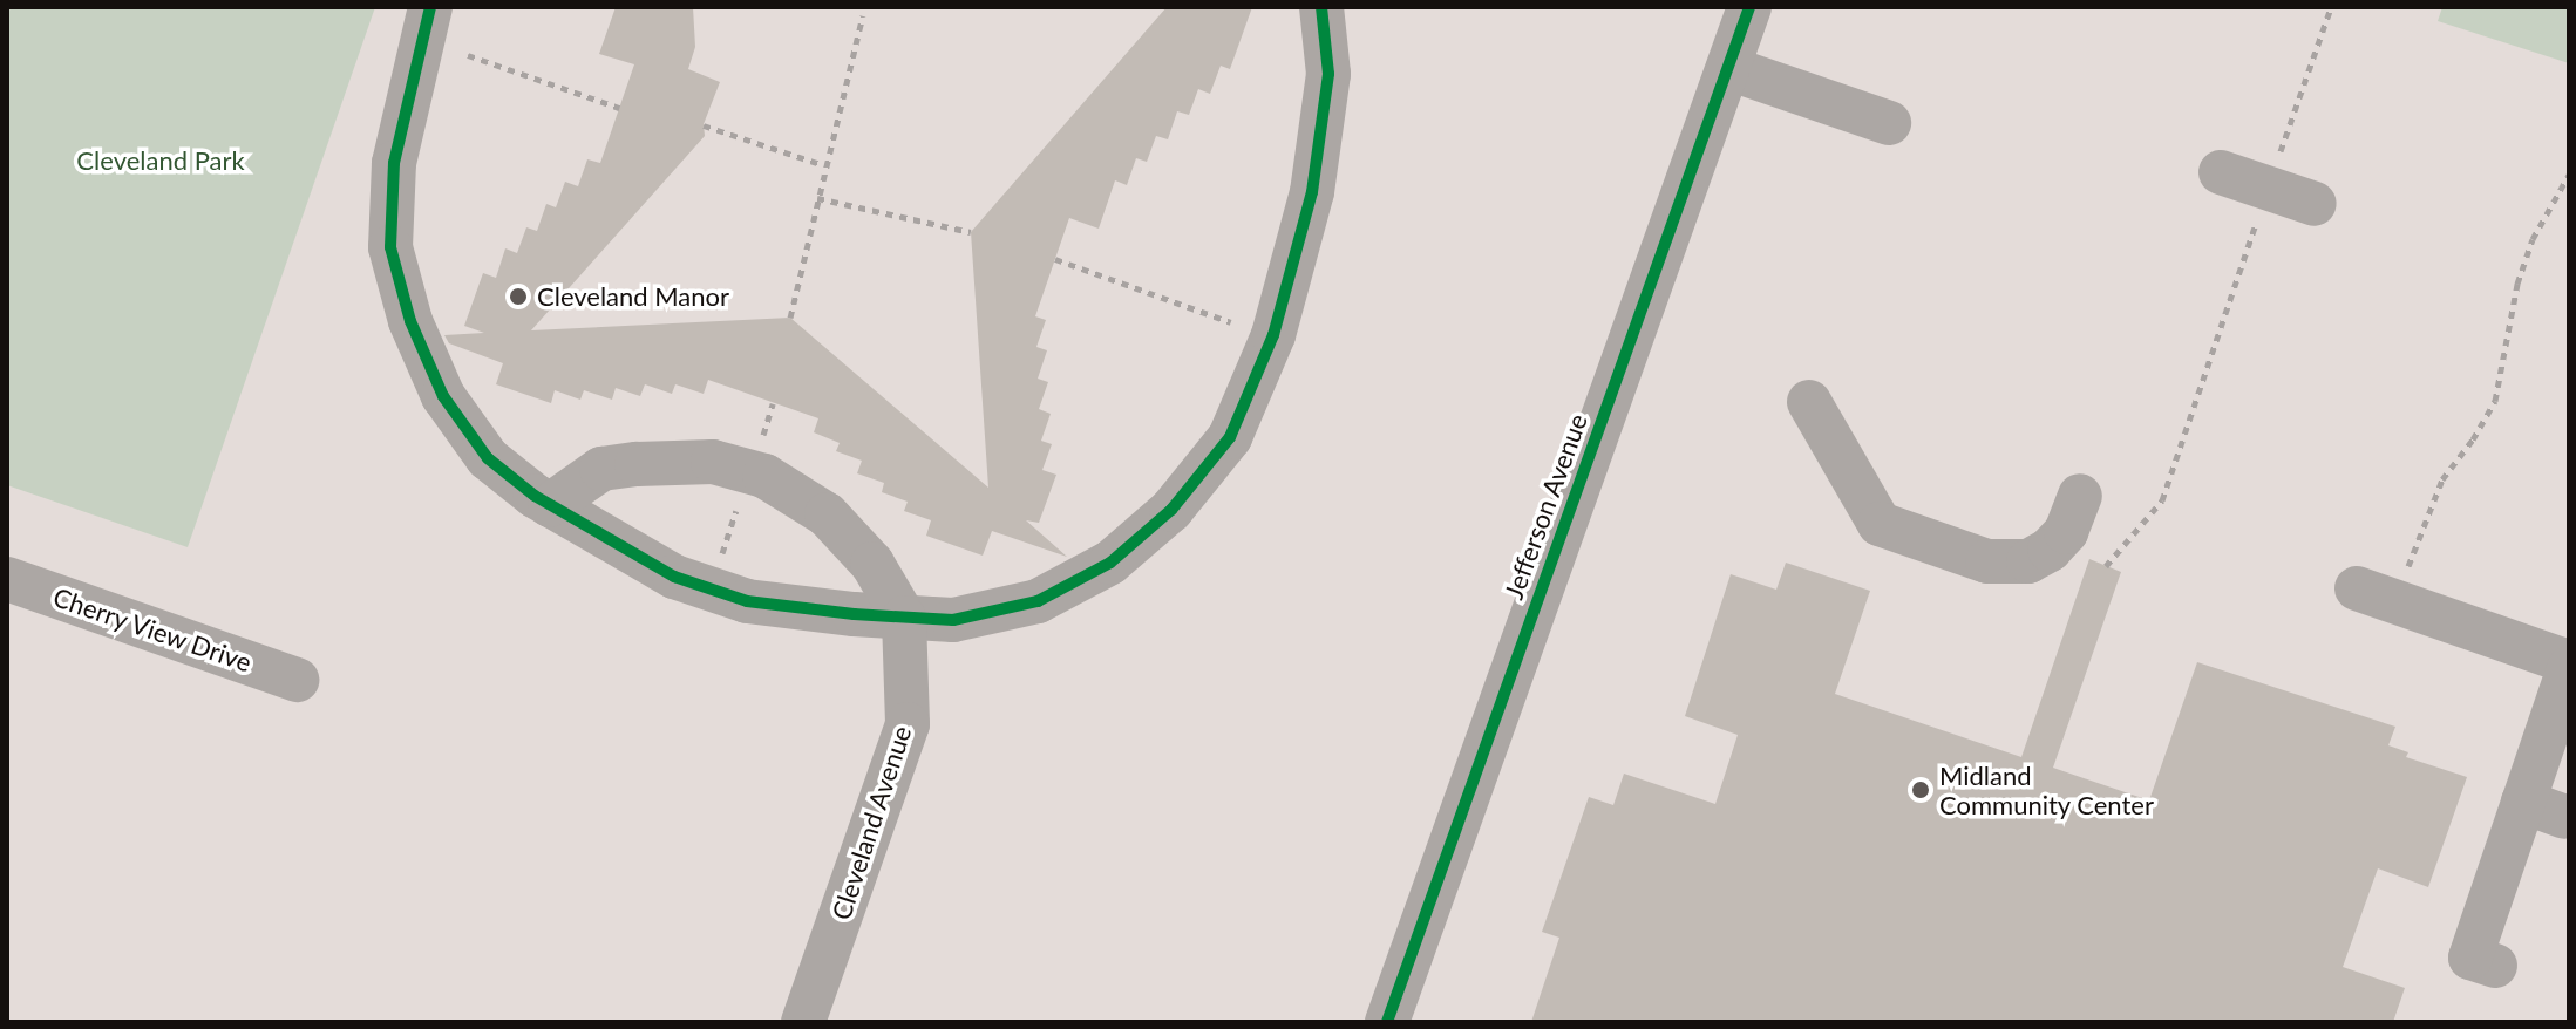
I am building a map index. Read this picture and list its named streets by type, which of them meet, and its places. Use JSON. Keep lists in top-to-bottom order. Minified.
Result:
{"streets":{"street":["Jefferson Avenue","Cherry View Drive","Cleveland Avenue"]},"parks":["Cleveland Park"],"places":["Cleveland Manor","Midland Community Center"]}
